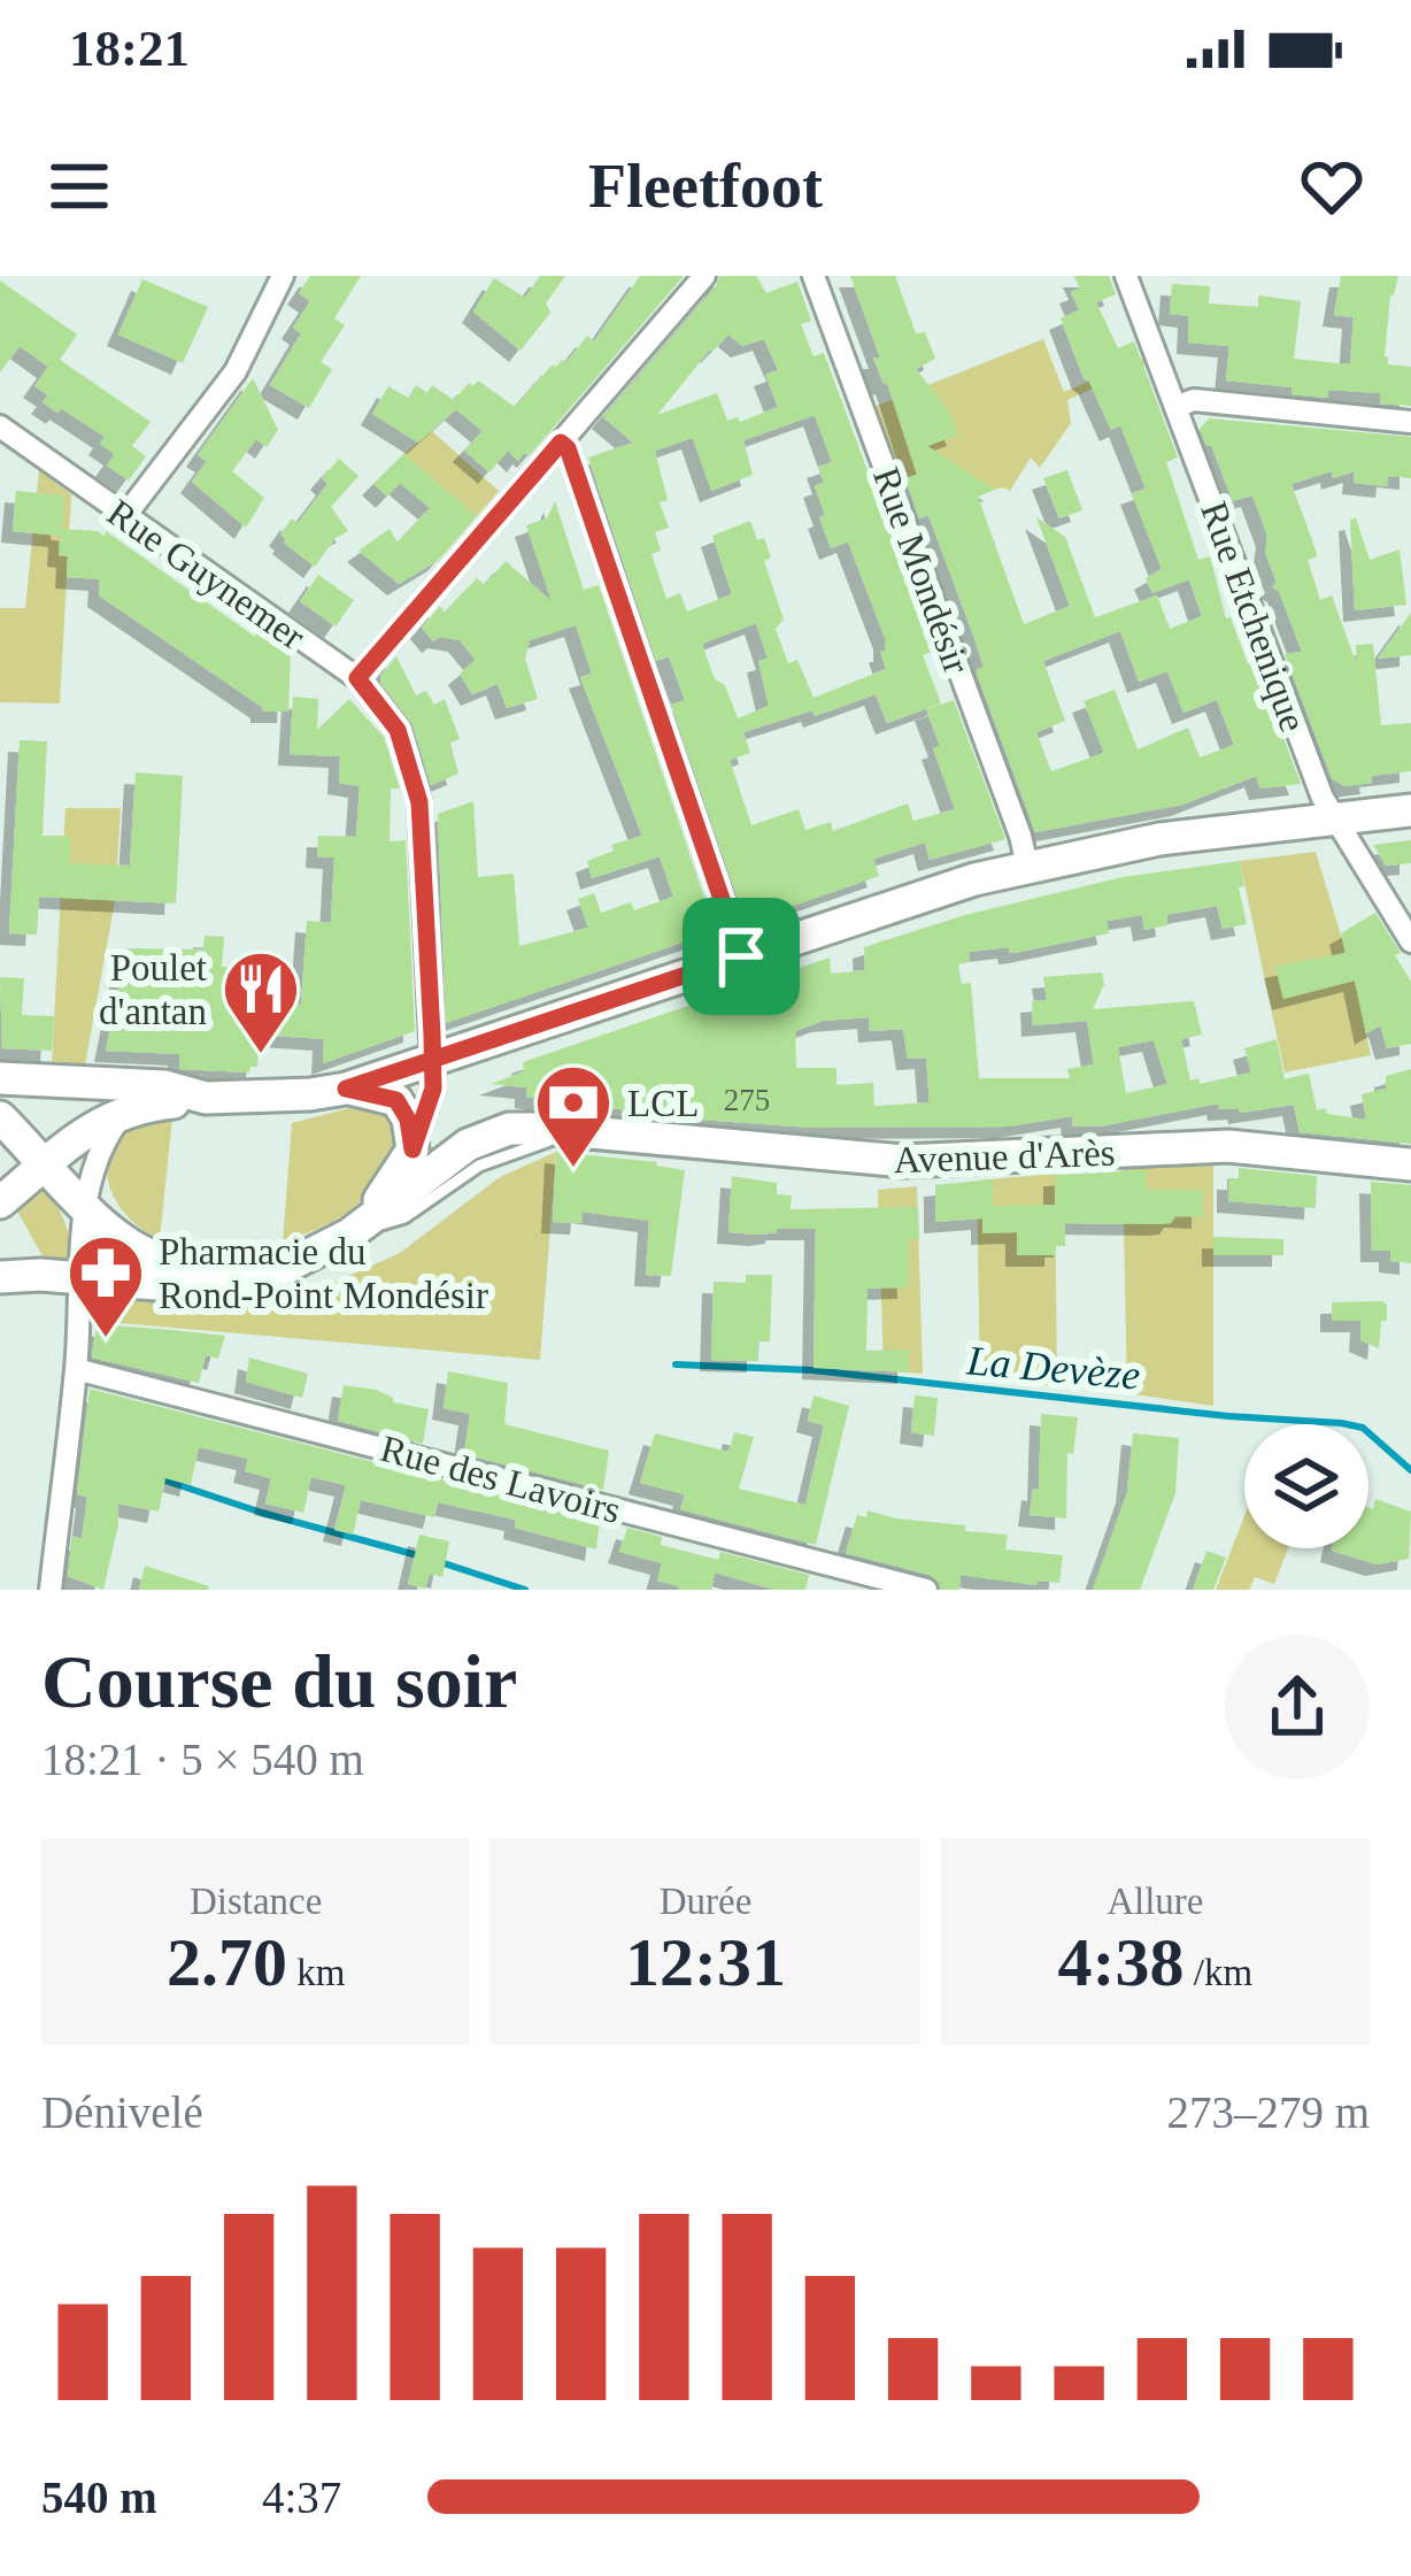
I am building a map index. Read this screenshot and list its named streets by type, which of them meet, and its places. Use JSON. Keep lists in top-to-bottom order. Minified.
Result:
{"streets":{"main road":["Avenue d'Arès"],"street":["Rue Mondésir","Rue Guynemer","Rue Etchenique","Rue des Lavoirs"]},"water":["La Devèze"],"places":{"restaurant":["Poulet d'antan"],"bank":["LCL"],"pharmacy":["Pharmacie du Rond-Point Mondésir"]},"house_numbers":["275"],"page":{"status":"18:21","header":"Fleetfoot","heading":["Course du soir","18:21 · 5 × 540 m"],"stats":[["Distance","2.70 km"],["Durée","12:31"],["Allure","4:38 /km"]],"chart":["Dénivelé","273–279 m"],"list":[{"name":"540 m","note":"4:37"}]}}
